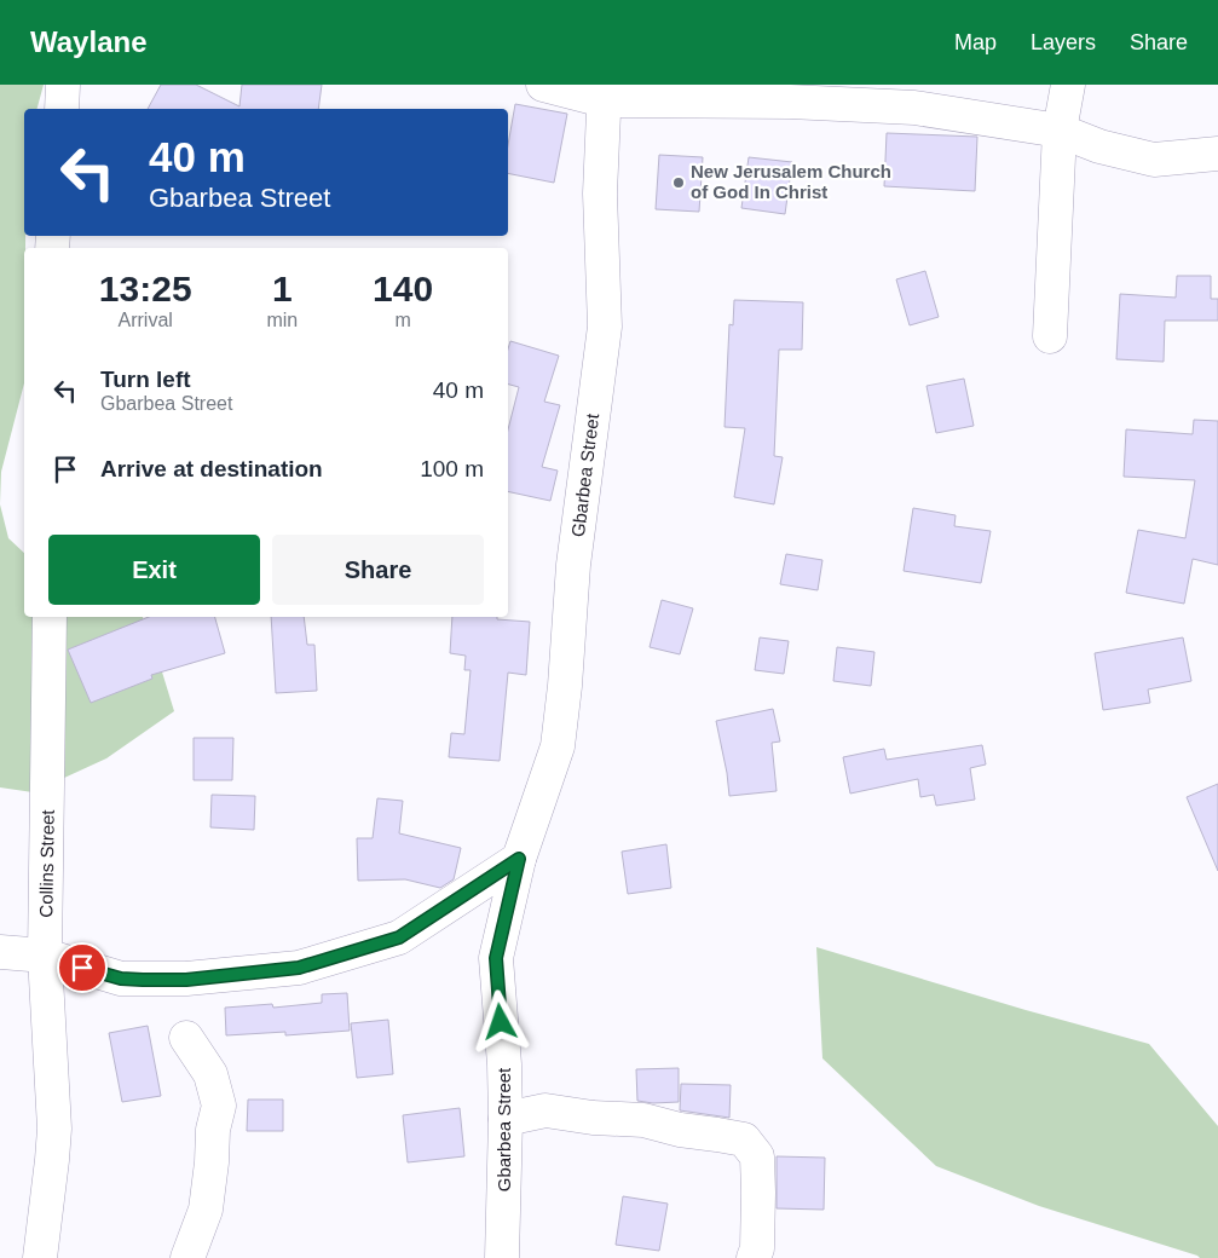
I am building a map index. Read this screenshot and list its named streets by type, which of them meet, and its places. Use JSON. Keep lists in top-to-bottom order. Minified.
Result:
{"streets":{"street":["Gbarbea Street","Collins Street"]},"places":["New Jerusalem Church of God In Christ"],"page":{"header":"Waylane","nav":["Map","Layers","Share"],"turn":["40 m","Gbarbea Street"],"eta":["13:25","Arrival","1","min","140","m"],"list":[{"name":"Turn left","note":"Gbarbea Street","value":"40 m"},{"name":"Arrive at destination","value":"100 m"}],"buttons":["Exit","Share"]}}
